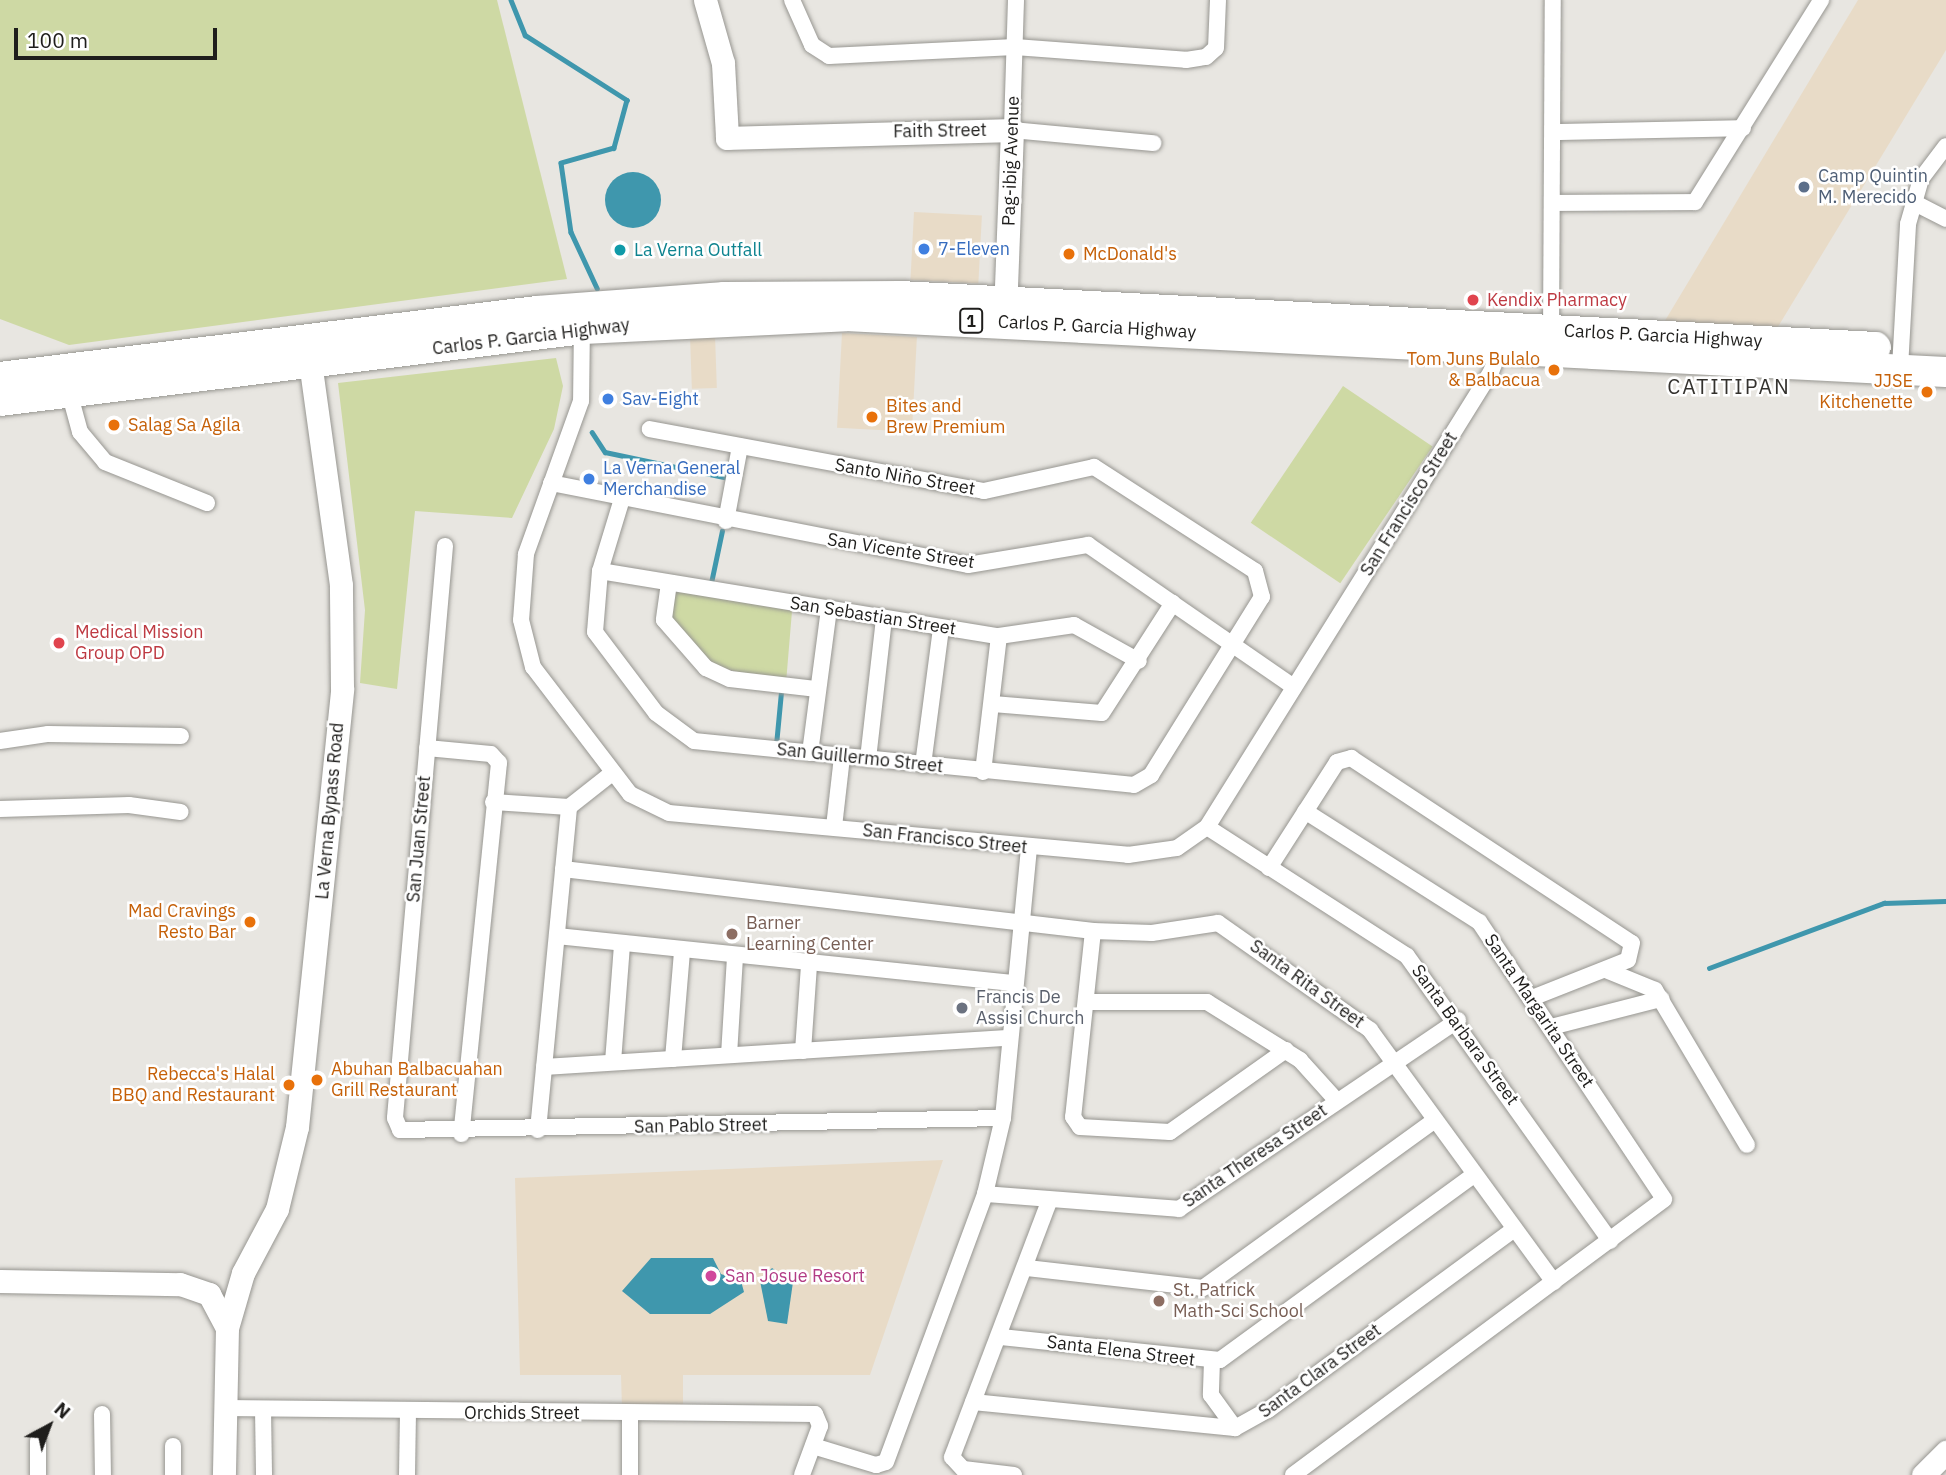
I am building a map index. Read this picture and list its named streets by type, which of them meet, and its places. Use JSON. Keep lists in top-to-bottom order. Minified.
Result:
{"streets":{"highway":["1","Carlos P. Garcia Highway"],"street":["Faith Street","Pag-ibig Avenue","Santo Niño Street","San Francisco Street","San Vicente Street","San Sebastian Street","San Guillermo Street","La Verna Bypass Road","San Juan Street","Santa Rita Street","Santa Margarita Street","Santa Barbara Street","San Pablo Street","Santa Theresa Street","Santa Elena Street","Santa Clara Street","Orchids Street"]},"crossings":[["Faith Street","Pag-ibig Avenue"],["Pag-ibig Avenue","Carlos P. Garcia Highway"],["Carlos P. Garcia Highway","San Francisco Street"],["Carlos P. Garcia Highway","La Verna Bypass Road"],["Santo Niño Street","San Vicente Street"],["Santo Niño Street","San Guillermo Street"],["San Francisco Street","San Vicente Street"],["San Francisco Street","Santa Barbara Street"],["San Vicente Street","San Guillermo Street"],["San Sebastian Street","San Guillermo Street"],["San Juan Street","San Pablo Street"],["Santa Rita Street","Santa Theresa Street"],["Santa Rita Street","Santa Elena Street"],["Santa Rita Street","Santa Clara Street"],["Santa Margarita Street","Santa Barbara Street"],["Santa Barbara Street","Santa Theresa Street"]],"districts":["CATITIPAN"],"places":["Camp Quintin M. Merecido","7-Eleven","La Verna Outfall","McDonald's","Kendix Pharmacy","Tom Juns Bulalo & Balbacua","JJSE Kitchenette","Sav-Eight","Bites and Brew Premium","Salag Sa Agila","La Verna General Merchandise","Medical Mission Group OPD","Mad Cravings Resto Bar","Barner Learning Center","Francis De Assisi Church","Abuhan Balbacuahan Grill Restaurant","Rebecca's Halal BBQ and Restaurant","San Josue Resort","St. Patrick Math-Sci School"],"scale_bar":"100 m","north":"top right"}
